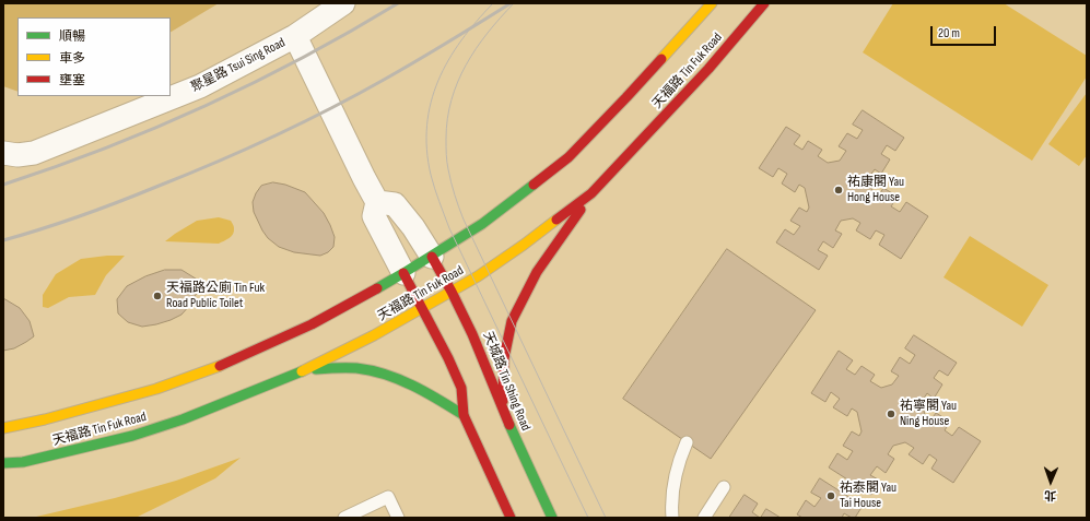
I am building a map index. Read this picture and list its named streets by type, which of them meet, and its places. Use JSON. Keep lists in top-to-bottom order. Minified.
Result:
{"streets":{"main road":["天福路 Tin Fuk Road","天城路 Tin Shing Road"],"street":["聚星路 Tsui Sing Road"]},"crossings":[["天福路 Tin Fuk Road","天城路 Tin Shing Road"]],"places":["祐康閣 Yau Hong House","天福路公廁 Tin Fuk Road Public Toilet","祐寧閣 Yau Ning House","祐泰閣 Yau Tai House"],"legend":["順暢","車多","壅塞"],"scale_bar":"20 m","north":"bottom"}
